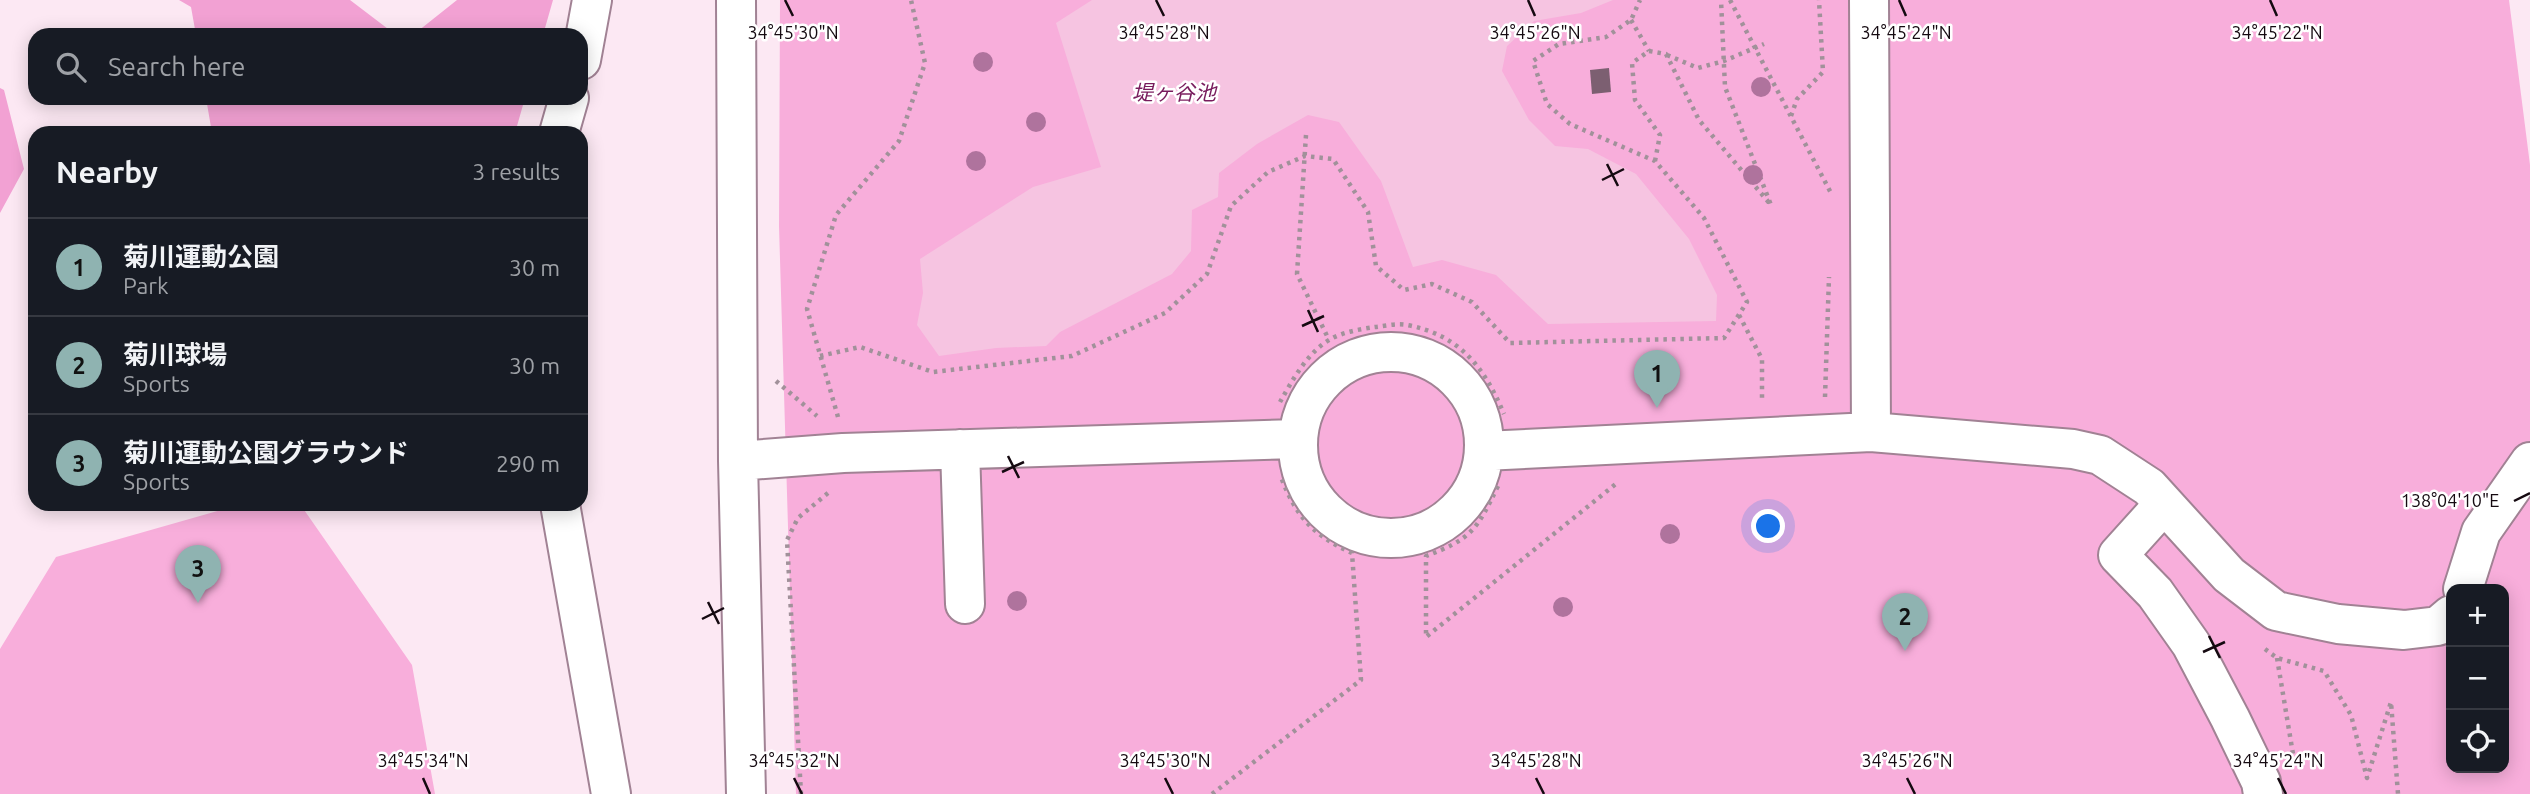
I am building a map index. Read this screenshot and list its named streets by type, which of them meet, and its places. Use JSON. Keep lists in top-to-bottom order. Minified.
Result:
{"water":["堤ヶ谷池"],"page":{"search":"Search here","heading":["Nearby","3 results"],"list":[{"mark":"1","name":"菊川運動公園","note":"Park","value":"30 m"},{"mark":"2","name":"菊川球場","note":"Sports","value":"30 m"},{"mark":"3","name":"菊川運動公園グラウンド","note":"Sports","value":"290 m"}],"pins":["1","3","2"],"map_buttons":["+","−"]},"coordinates":["34°45'26\"N","34°45'24\"N","34°45'22\"N","34°45'30\"N","34°45'28\"N","138°04'10\"E","34°45'34\"N","34°45'32\"N"]}
